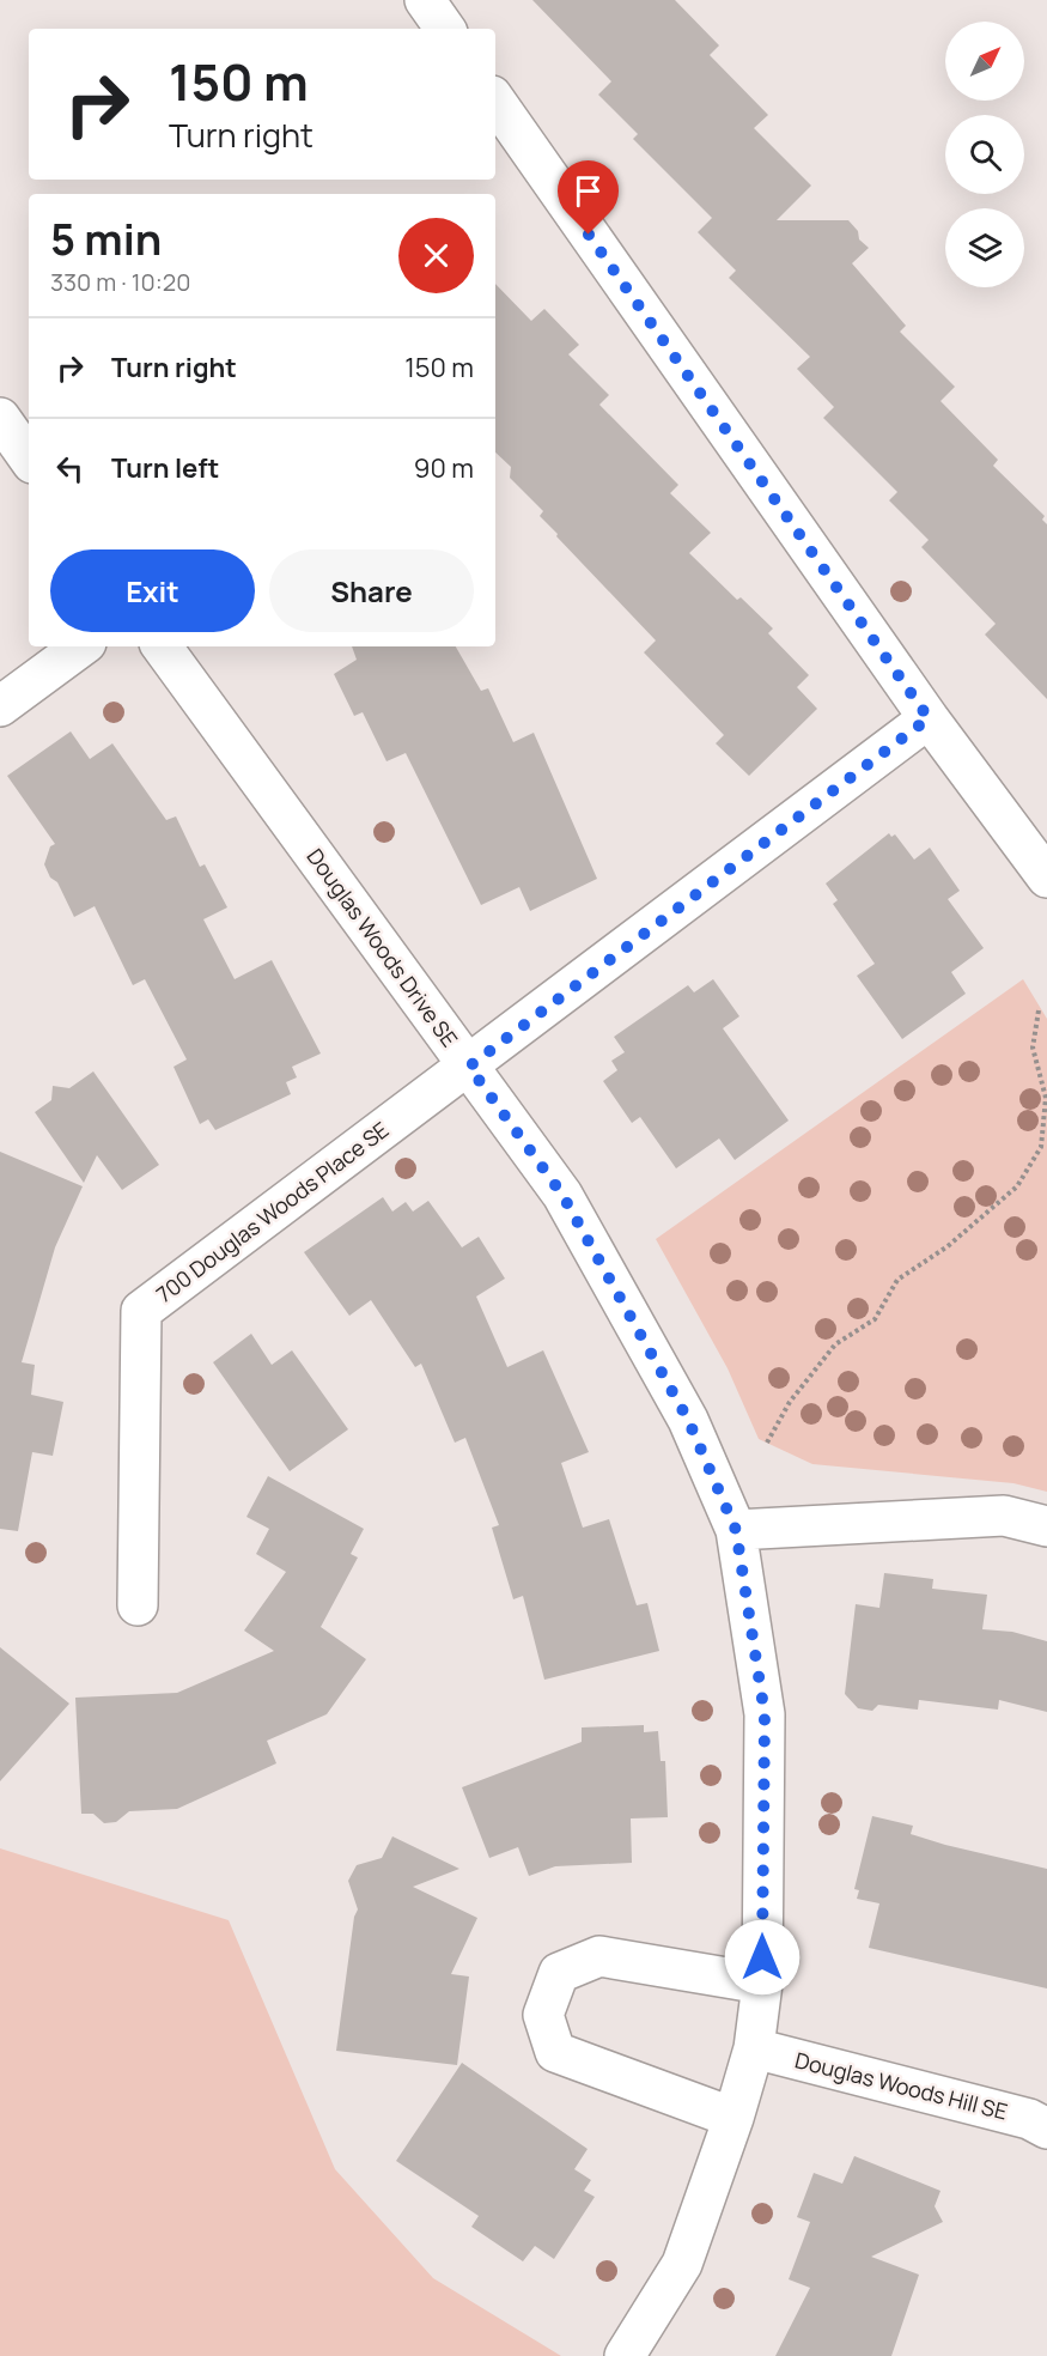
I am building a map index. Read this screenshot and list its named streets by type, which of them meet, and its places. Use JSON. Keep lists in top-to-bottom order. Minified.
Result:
{"streets":{"street":["Douglas Woods Drive SE","700 Douglas Woods Place SE","Douglas Woods Hill SE"]},"crossings":[["Douglas Woods Drive SE","700 Douglas Woods Place SE"],["Douglas Woods Drive SE","Douglas Woods Hill SE"]],"north":"top right","page":{"turn":["150 m","Turn right"],"heading":["5 min","330 m · 10:20"],"list":[{"name":"Turn right","value":"150 m"},{"name":"Turn left","value":"90 m"}],"buttons":["Exit","Share"]}}
